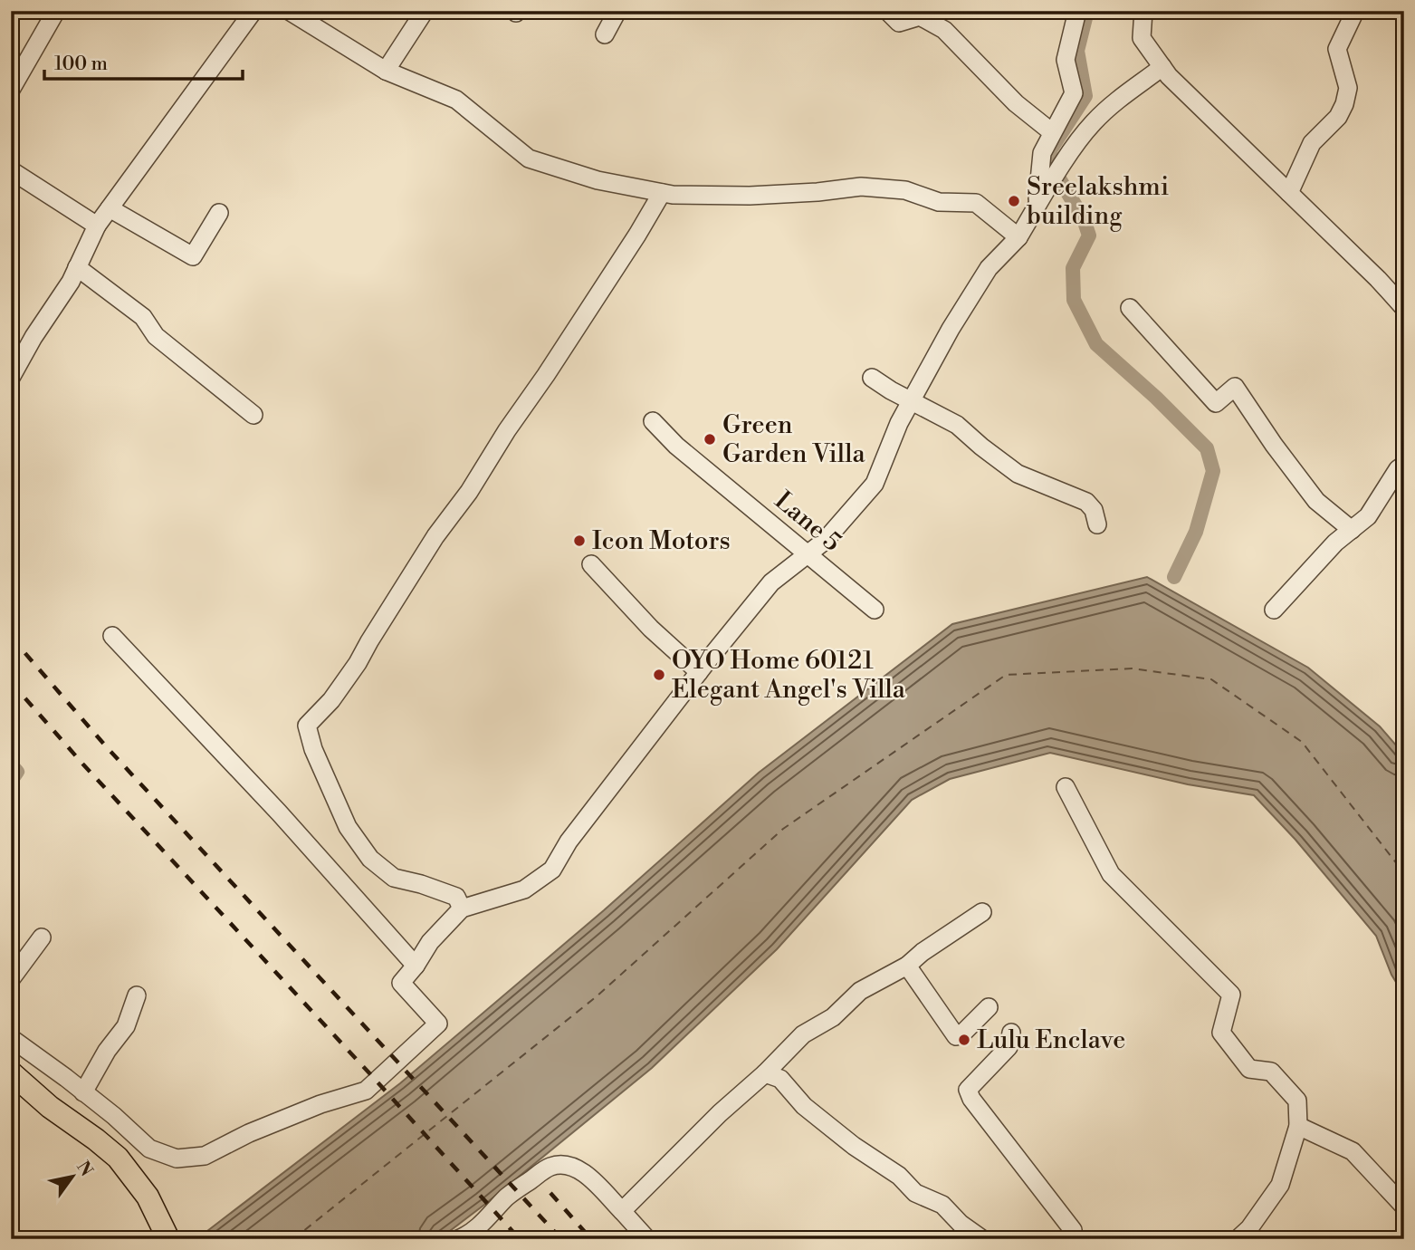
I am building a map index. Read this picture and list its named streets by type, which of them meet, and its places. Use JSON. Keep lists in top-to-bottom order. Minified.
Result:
{"streets":{"street":["Lane 5"]},"places":["Sreelakshmi building","Green Garden Villa","Icon Motors","OYO Home 60121 Elegant Angel's Villa","Lulu Enclave"],"scale_bar":"100 m","north":"top right"}
